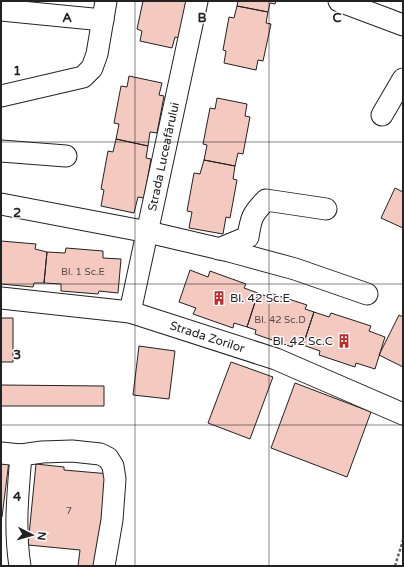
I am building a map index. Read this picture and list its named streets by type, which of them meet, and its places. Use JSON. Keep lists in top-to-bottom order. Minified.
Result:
{"streets":{"street":["Strada Luceafărului","Strada Zorilor"]},"crossings":[["Strada Luceafărului","Strada Zorilor"]],"places":{"building":["Bl. 42 Sc.E","Bl. 42 Sc.C"]},"house_numbers":["Bl. 1 Sc.E","Bl. 42 Sc.D","7"],"north":"right","grid":{"columns":["A","B","C"],"rows":["1","2","3","4"]}}
